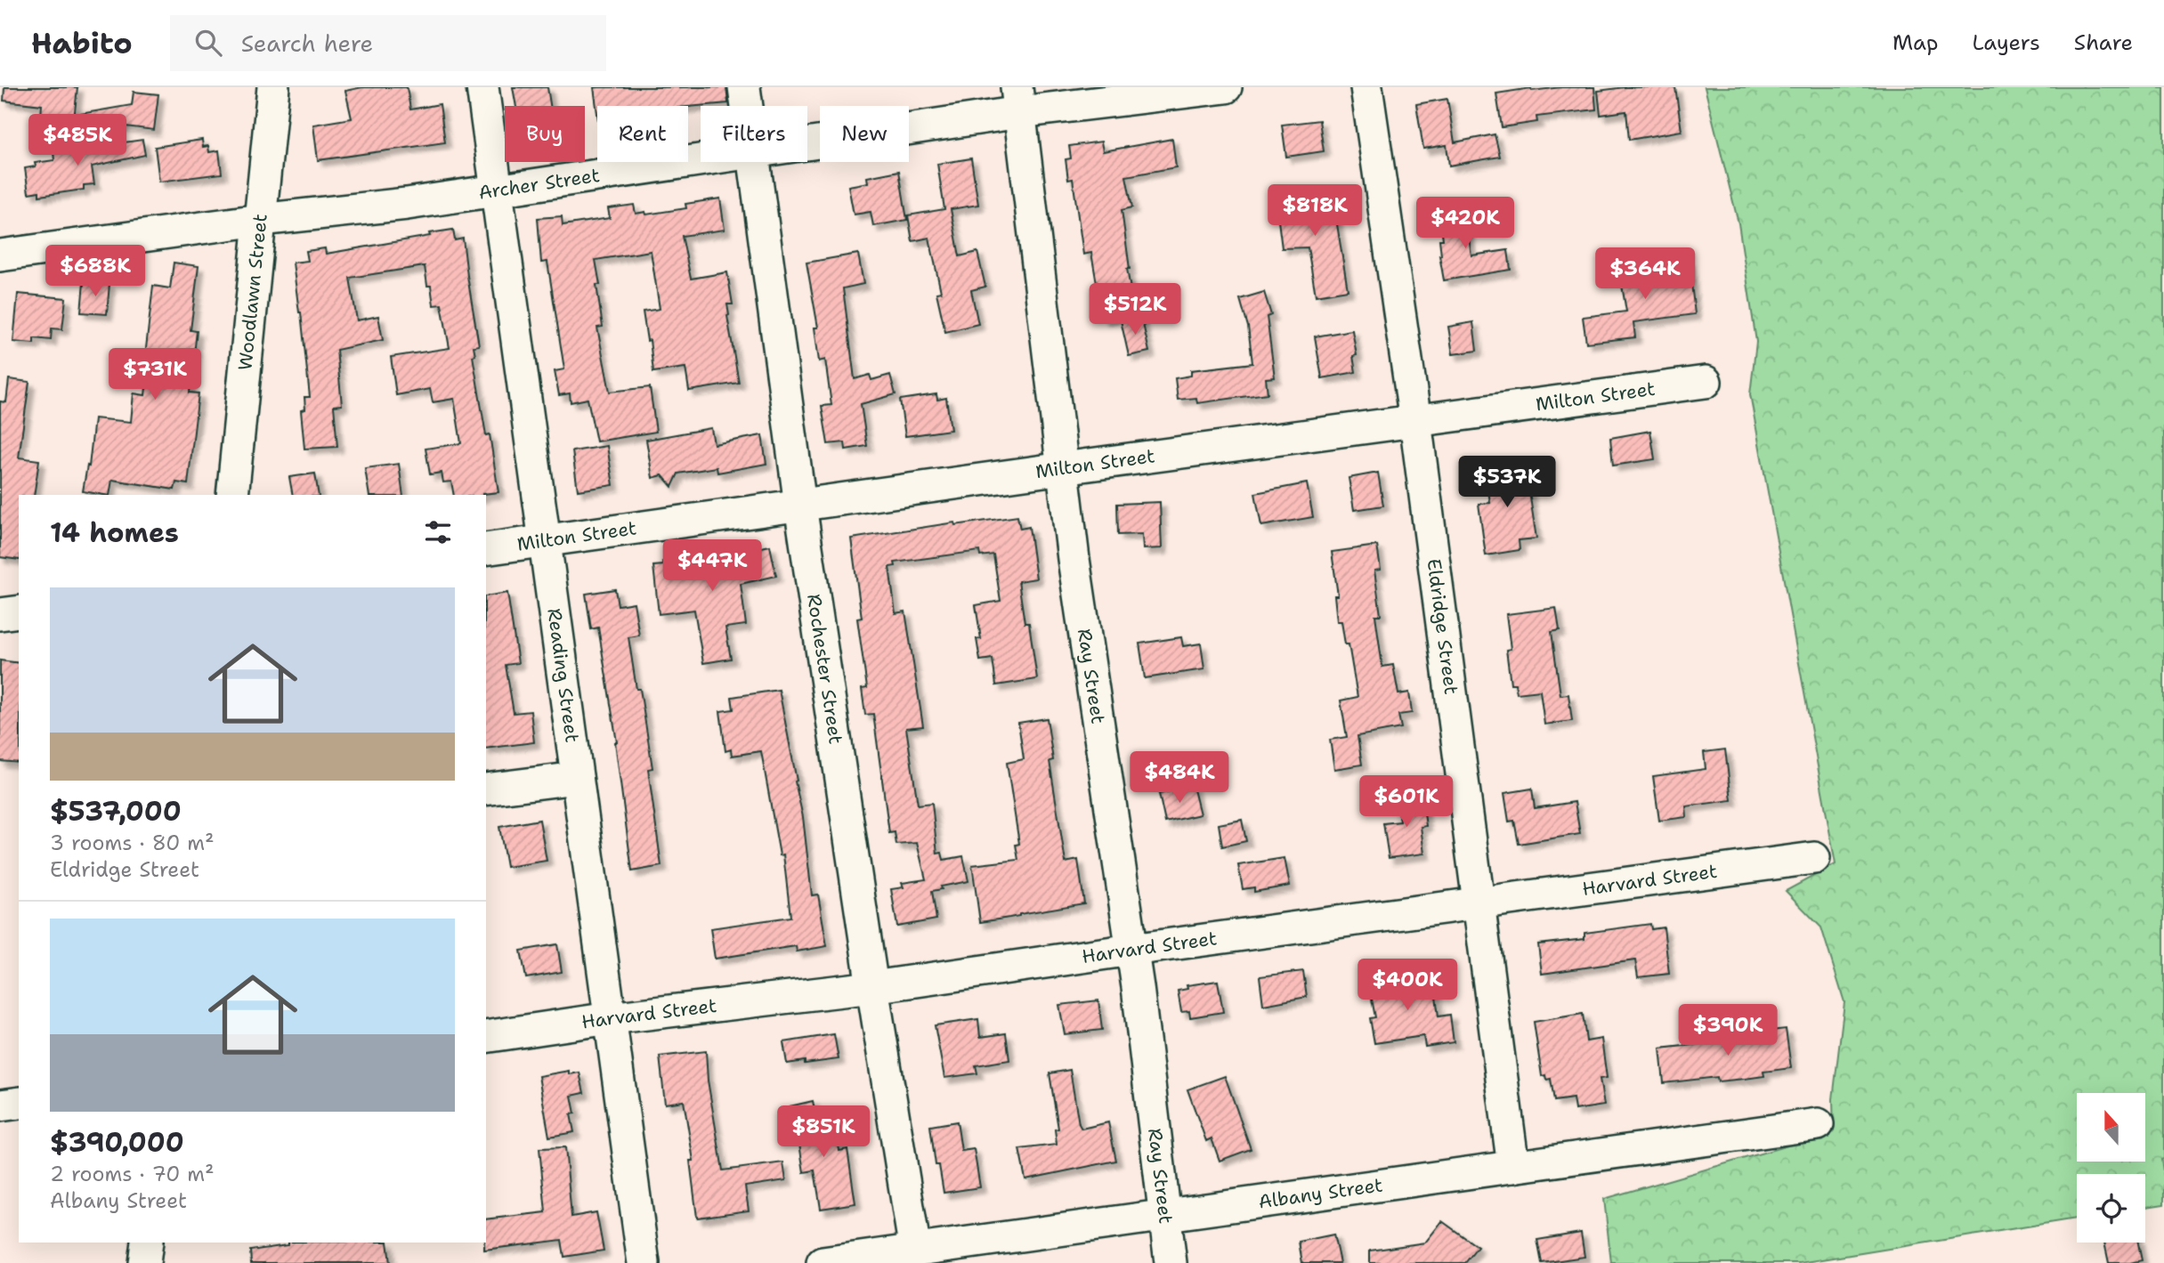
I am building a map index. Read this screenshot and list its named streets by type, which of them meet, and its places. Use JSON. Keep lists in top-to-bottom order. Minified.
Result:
{"streets":{"street":["Archer Street","Woodlawn Street","Milton Street","Eldridge Street","Rochester Street","Reading Street","Ray Street","Harvard Street","Albany Street"]},"crossings":[["Archer Street","Woodlawn Street"],["Archer Street","Reading Street"],["Archer Street","Ray Street"],["Milton Street","Eldridge Street"],["Milton Street","Rochester Street"],["Milton Street","Reading Street"],["Milton Street","Ray Street"],["Eldridge Street","Harvard Street"],["Eldridge Street","Albany Street"],["Rochester Street","Harvard Street"],["Rochester Street","Albany Street"],["Reading Street","Harvard Street"],["Ray Street","Harvard Street"],["Ray Street","Albany Street"]],"north":"top","page":{"header":"Habito","search":"Search here","nav":["Map","Layers","Share"],"chip":["Buy","Rent","Filters","New"],"price":["$485K","$818K","$420K","$688K","$364K","$512K","$731K","$537K","$447K","$484K","$601K","$400K","$390K","$851K"],"heading":"14 homes","list":[{"name":"$537,000","note":"3 rooms · 80 m² · Eldridge Street"},{"name":"$390,000","note":"2 rooms · 70 m² · Albany Street"}]}}
